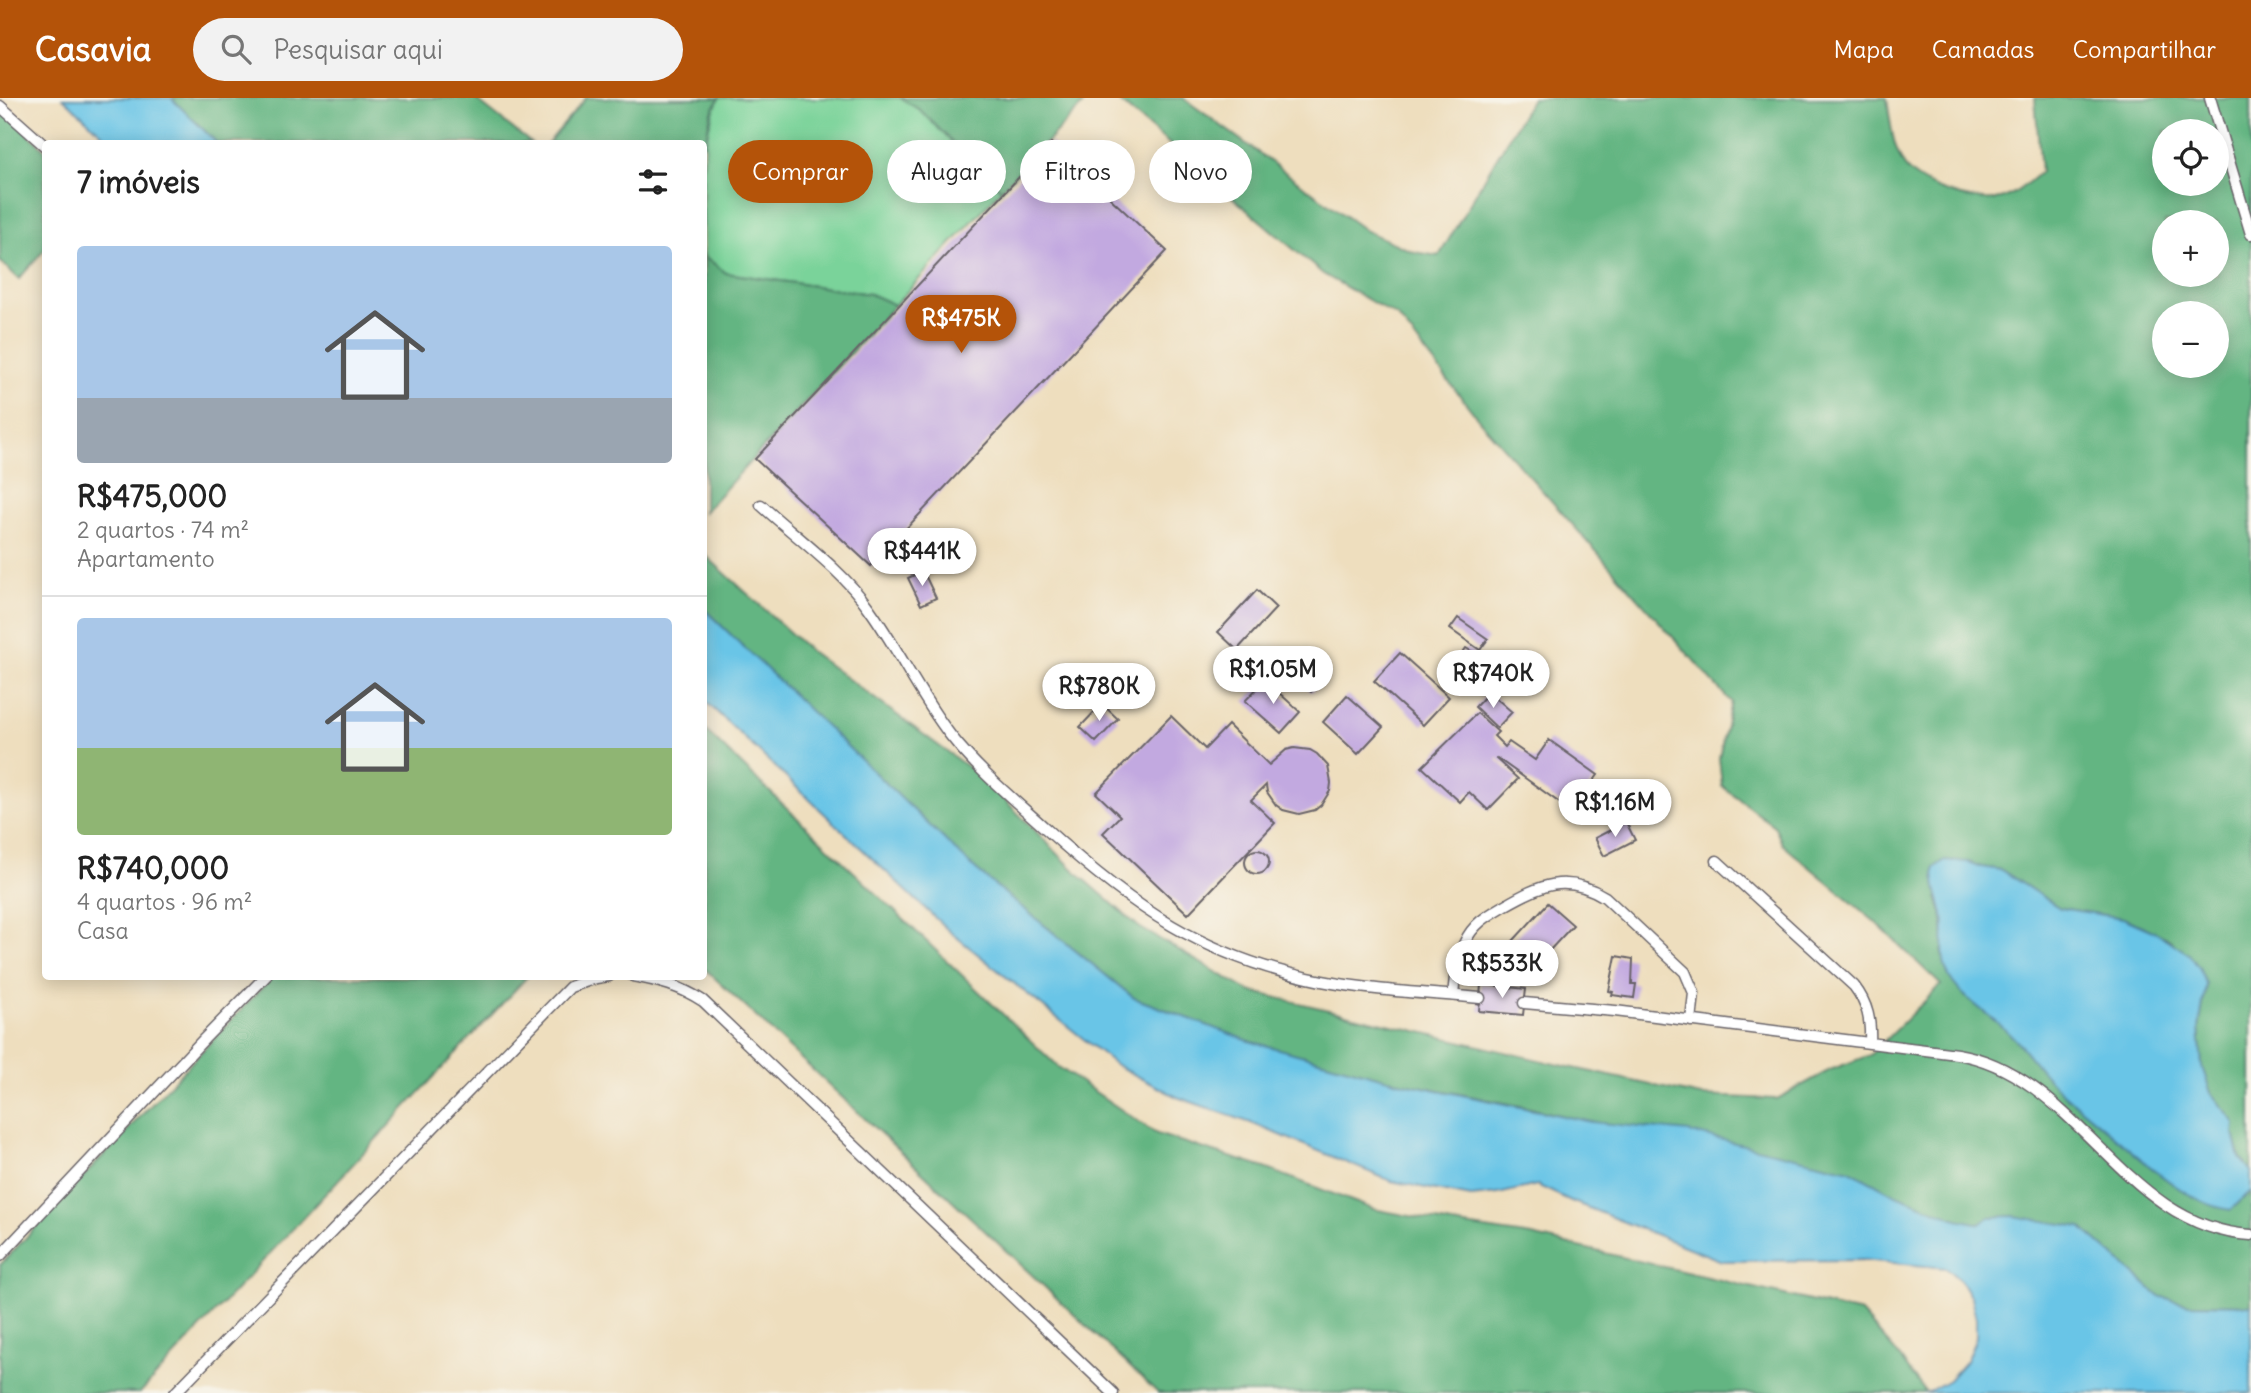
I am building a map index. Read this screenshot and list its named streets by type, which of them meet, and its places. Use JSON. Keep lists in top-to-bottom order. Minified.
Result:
{"page":{"header":"Casavia","search":"Pesquisar aqui","nav":["Mapa","Camadas","Compartilhar"],"map_buttons":["+","−"],"chip":["Comprar","Alugar","Filtros","Novo"],"heading":"7 imóveis","list":[{"name":"R$475,000","note":"2 quartos · 74 m² · Apartamento"},{"name":"R$740,000","note":"4 quartos · 96 m² · Casa"}],"price":["R$475K","R$441K","R$1.05M","R$740K","R$780K","R$1.16M","R$533K"]}}
